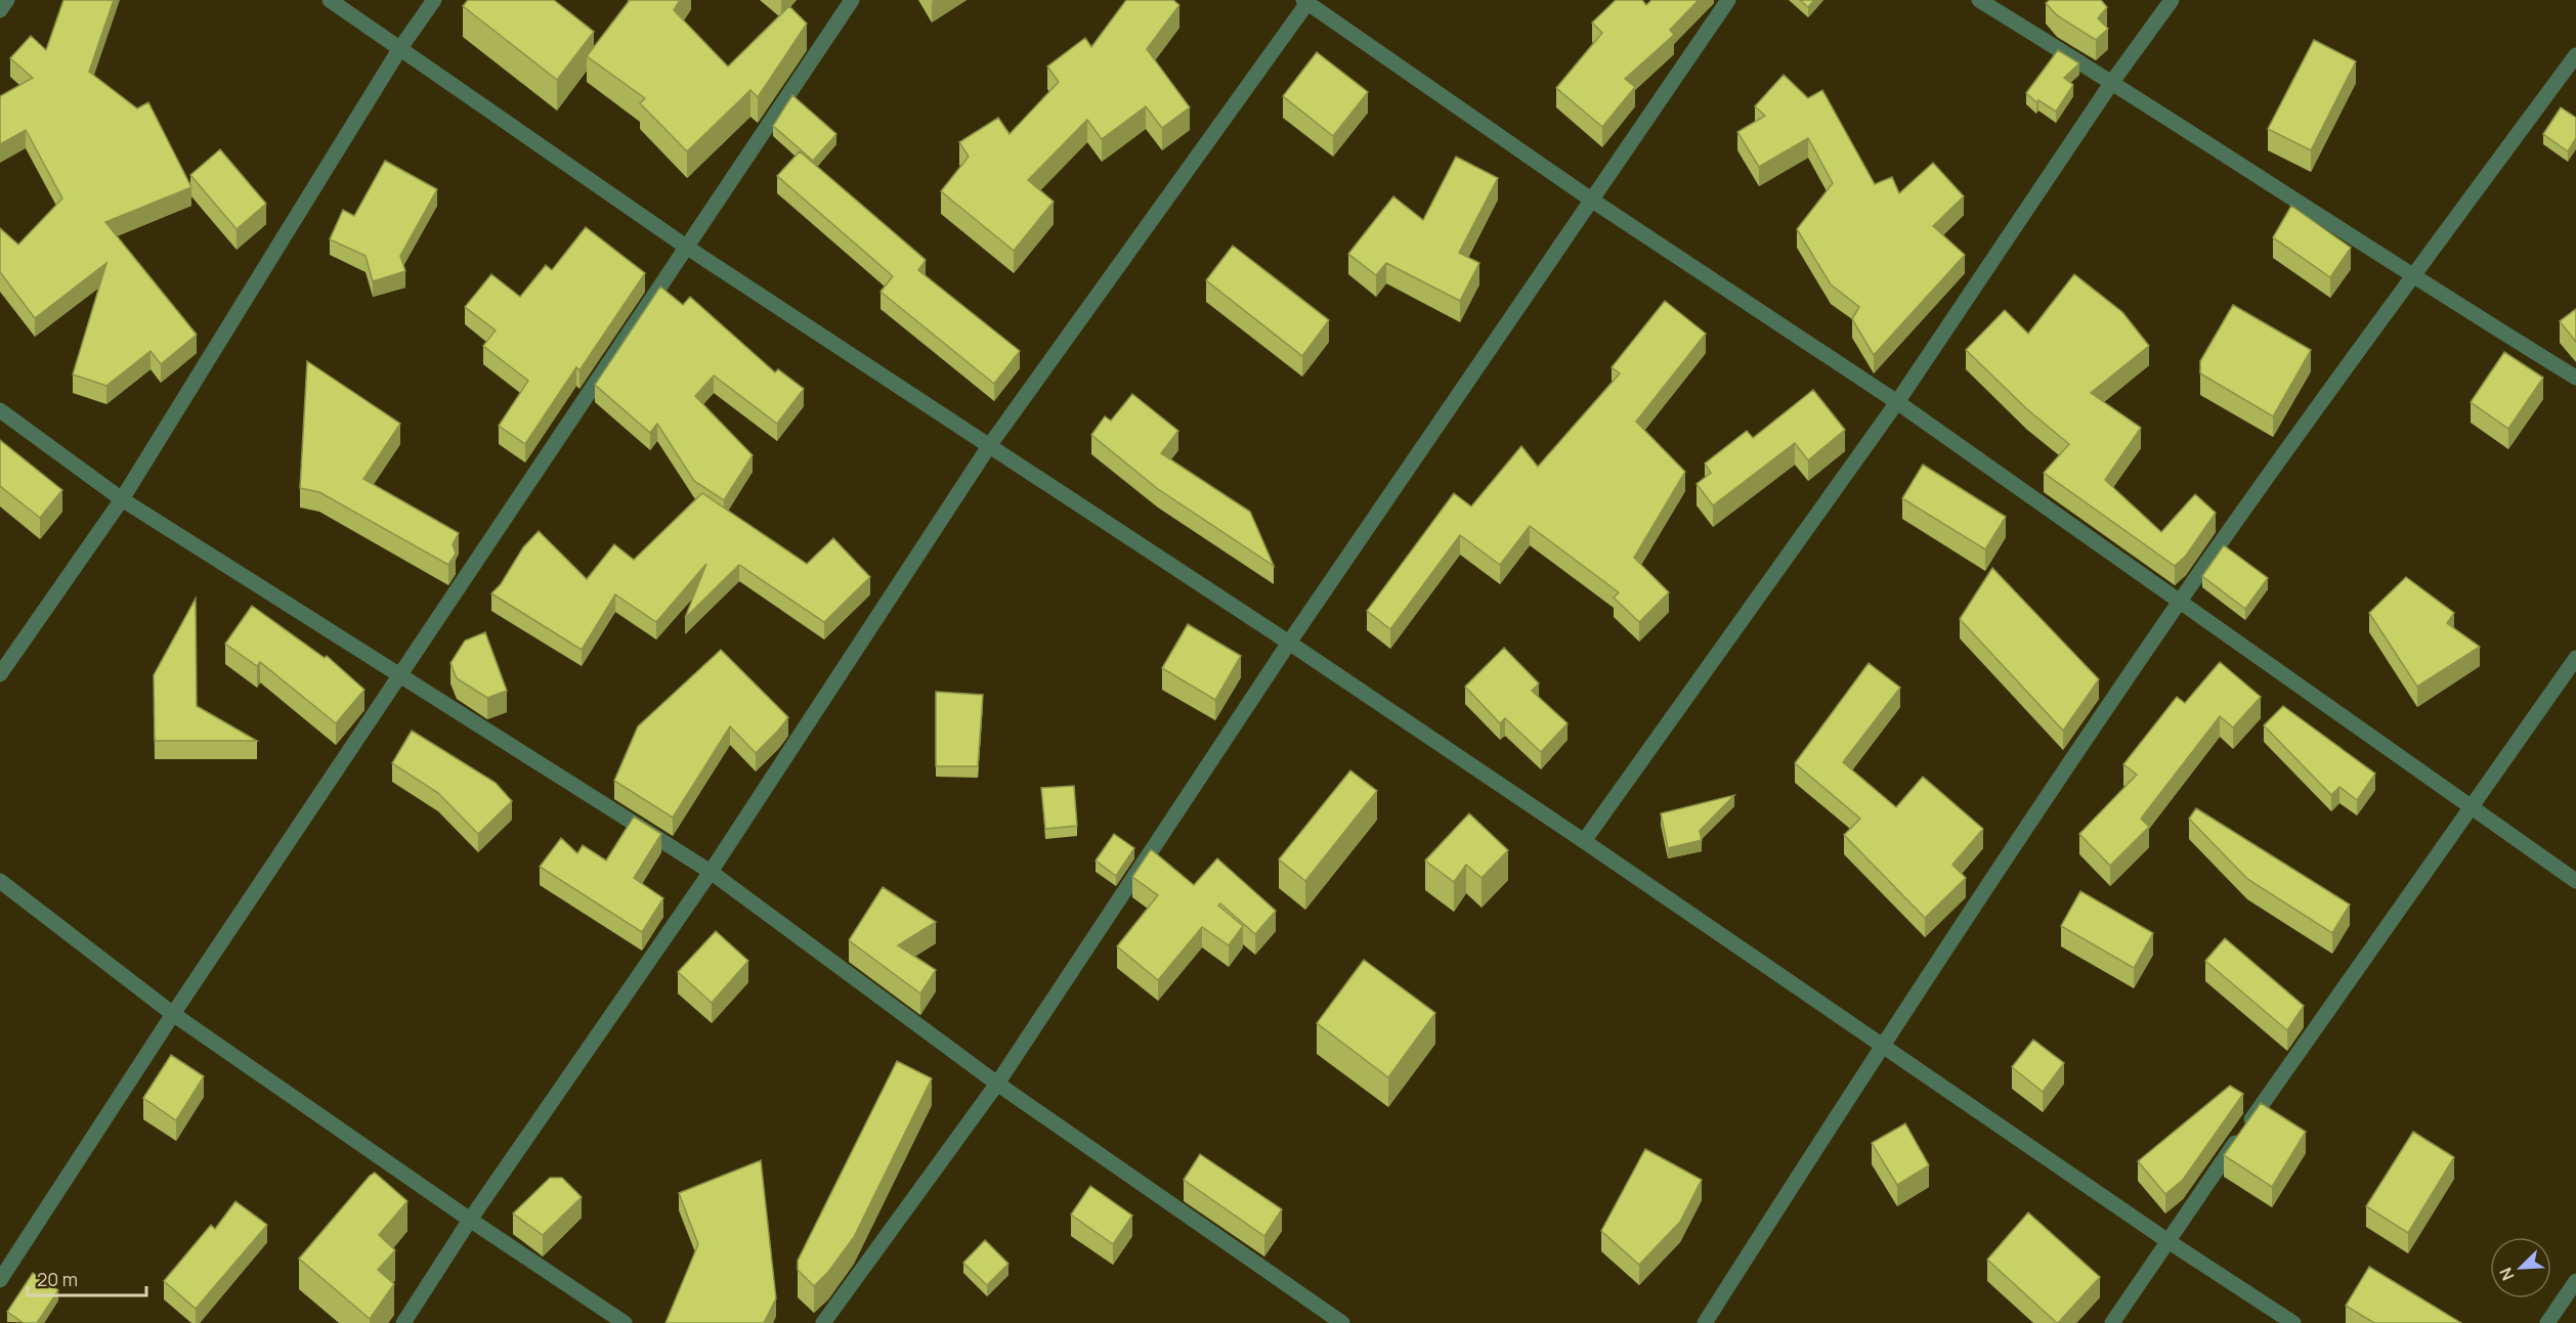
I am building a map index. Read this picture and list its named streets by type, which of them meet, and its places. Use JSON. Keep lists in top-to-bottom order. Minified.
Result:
{"scale_bar":"20 m","north":"bottom left"}
